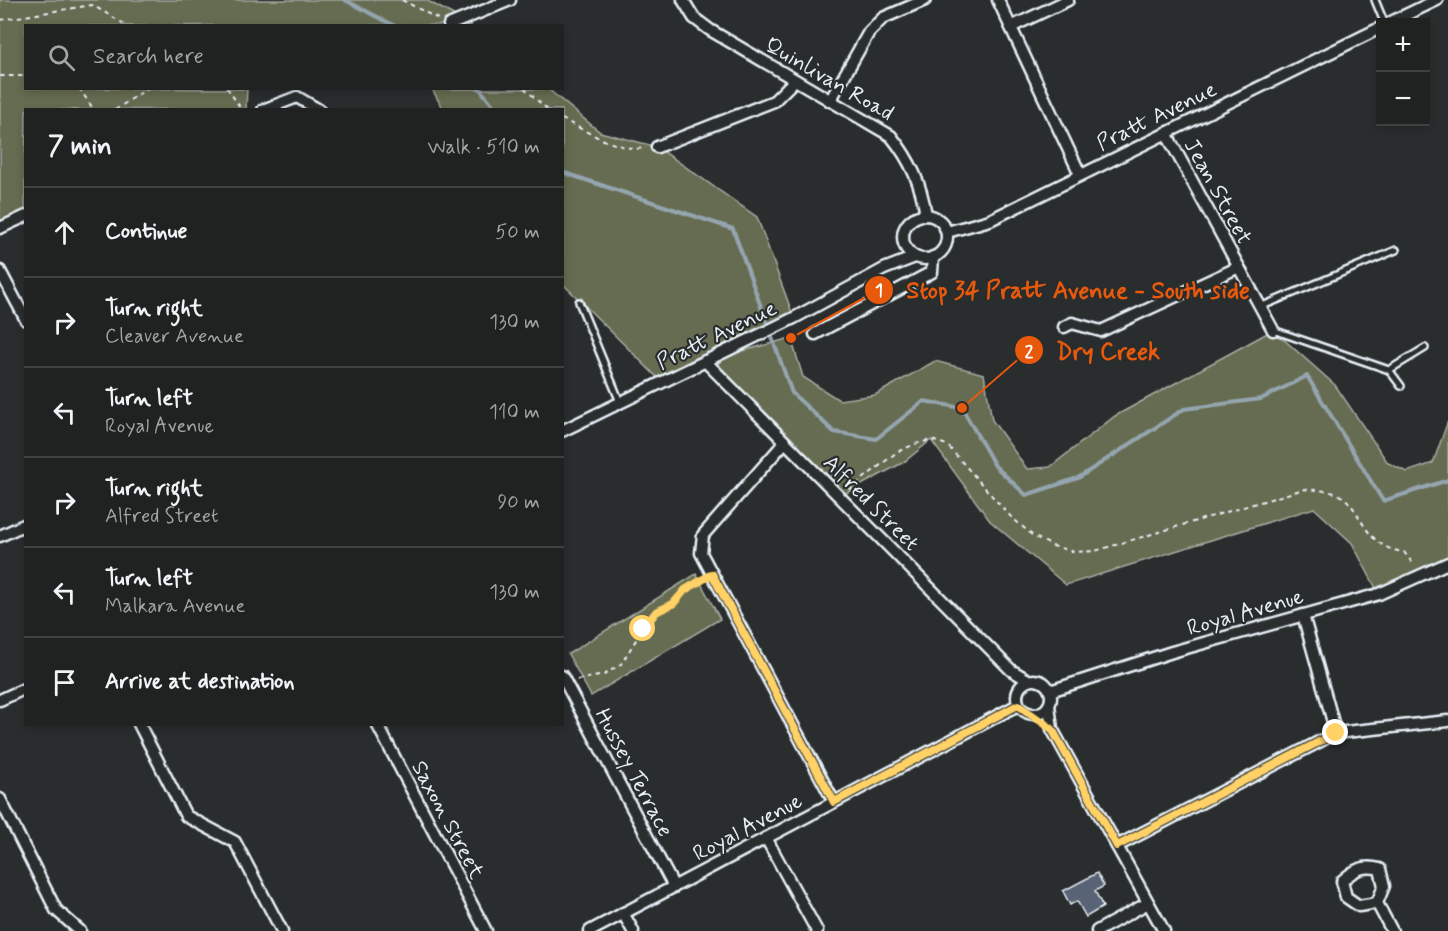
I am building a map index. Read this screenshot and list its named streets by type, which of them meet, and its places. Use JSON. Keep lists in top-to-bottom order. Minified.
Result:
{"streets":{"street":["Quinlivan Road","Pratt Avenue","Jean Street","Alfred Street","Royal Avenue","Hussey Terrace","Saxon Street"]},"crossings":[["Quinlivan Road","Pratt Avenue"],["Pratt Avenue","Jean Street"],["Pratt Avenue","Alfred Street"],["Alfred Street","Royal Avenue"],["Royal Avenue","Hussey Terrace"]],"places":["Stop 34 Pratt Avenue - South side","Dry Creek"],"page":{"map_buttons":["+","−"],"search":"Search here","heading":["7 min","Walk · 510 m"],"list":[["Continue","50 m"],["Turn right","Cleaver Avenue","130 m"],["Turn left","Royal Avenue","110 m"],["Turn right","Alfred Street","90 m"],["Turn left","Malkara Avenue","130 m"],"Arrive at destination"]}}
